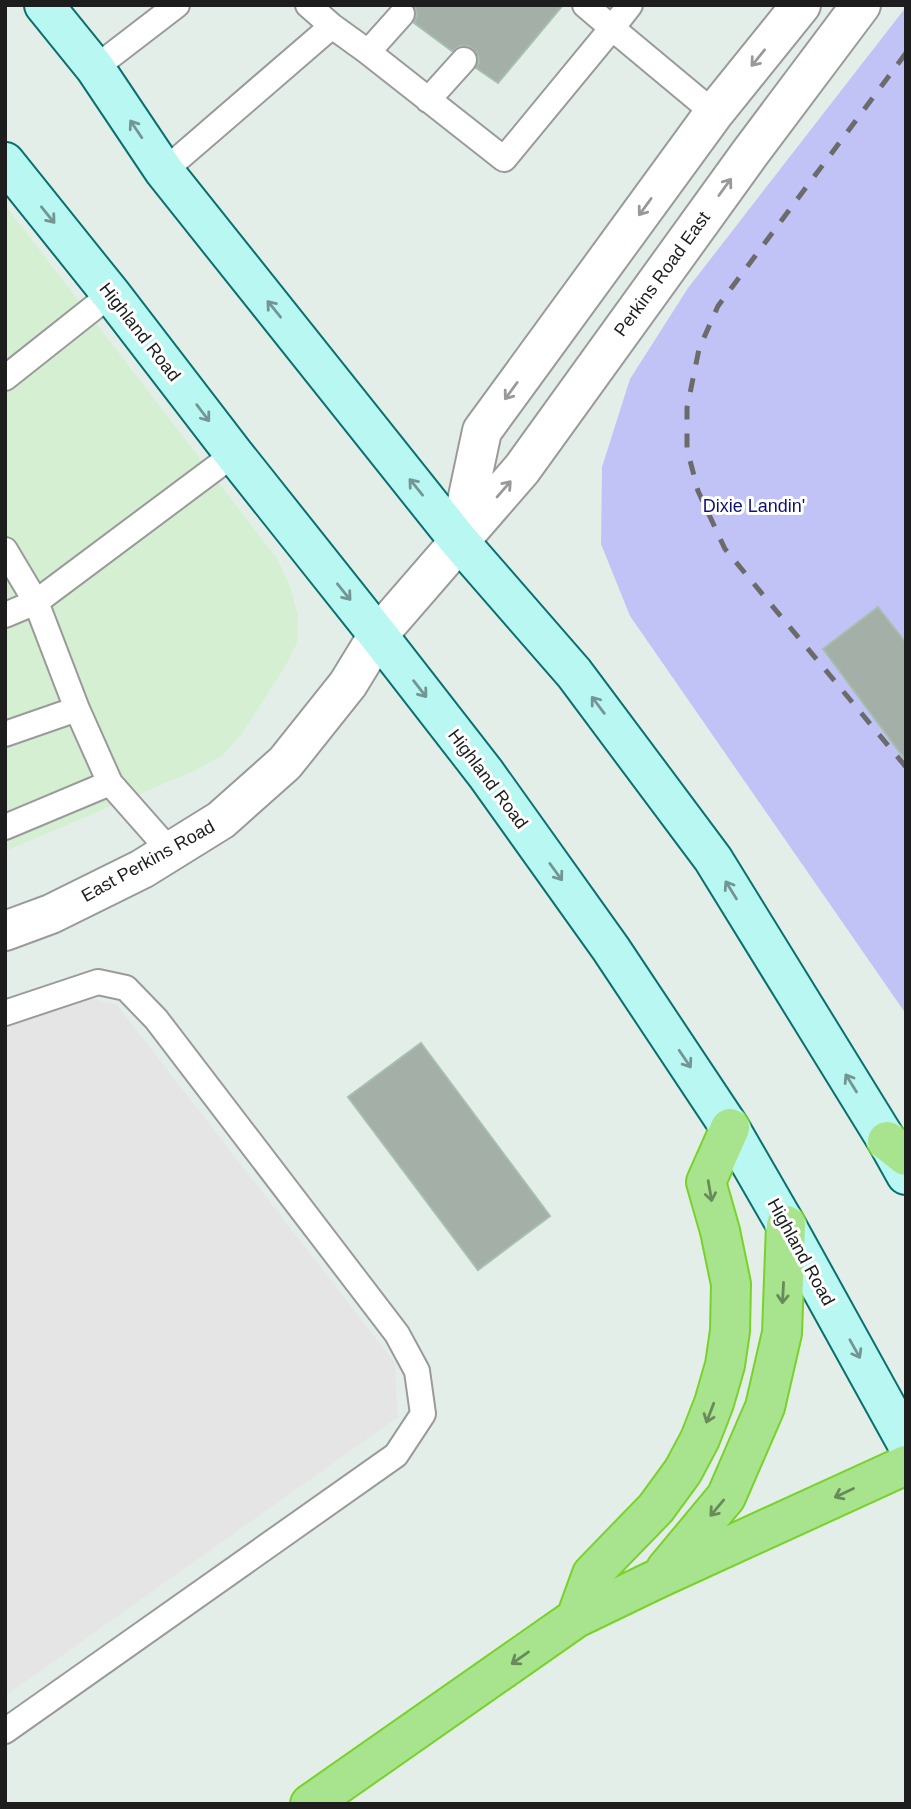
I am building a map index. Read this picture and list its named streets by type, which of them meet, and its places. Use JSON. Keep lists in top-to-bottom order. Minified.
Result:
{"streets":{"main road":["Highland Road"],"street":["Perkins Road East","East Perkins Road"]},"crossings":[["Perkins Road East","Highland Road"],["Perkins Road East","East Perkins Road"],["Highland Road","East Perkins Road"]],"parks":["Dixie Landin'"]}
